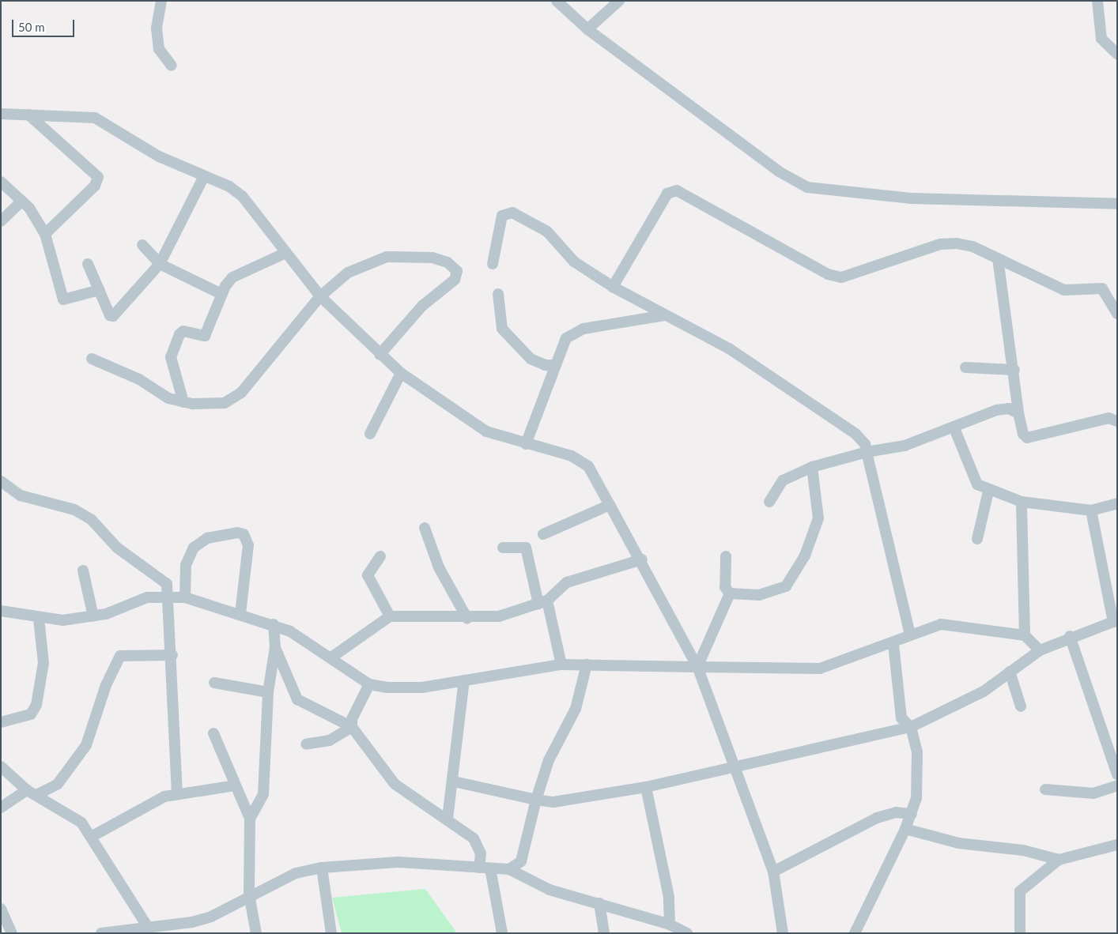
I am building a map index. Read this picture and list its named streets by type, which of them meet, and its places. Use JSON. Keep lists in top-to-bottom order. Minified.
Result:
{"scale_bar":"50 m"}
